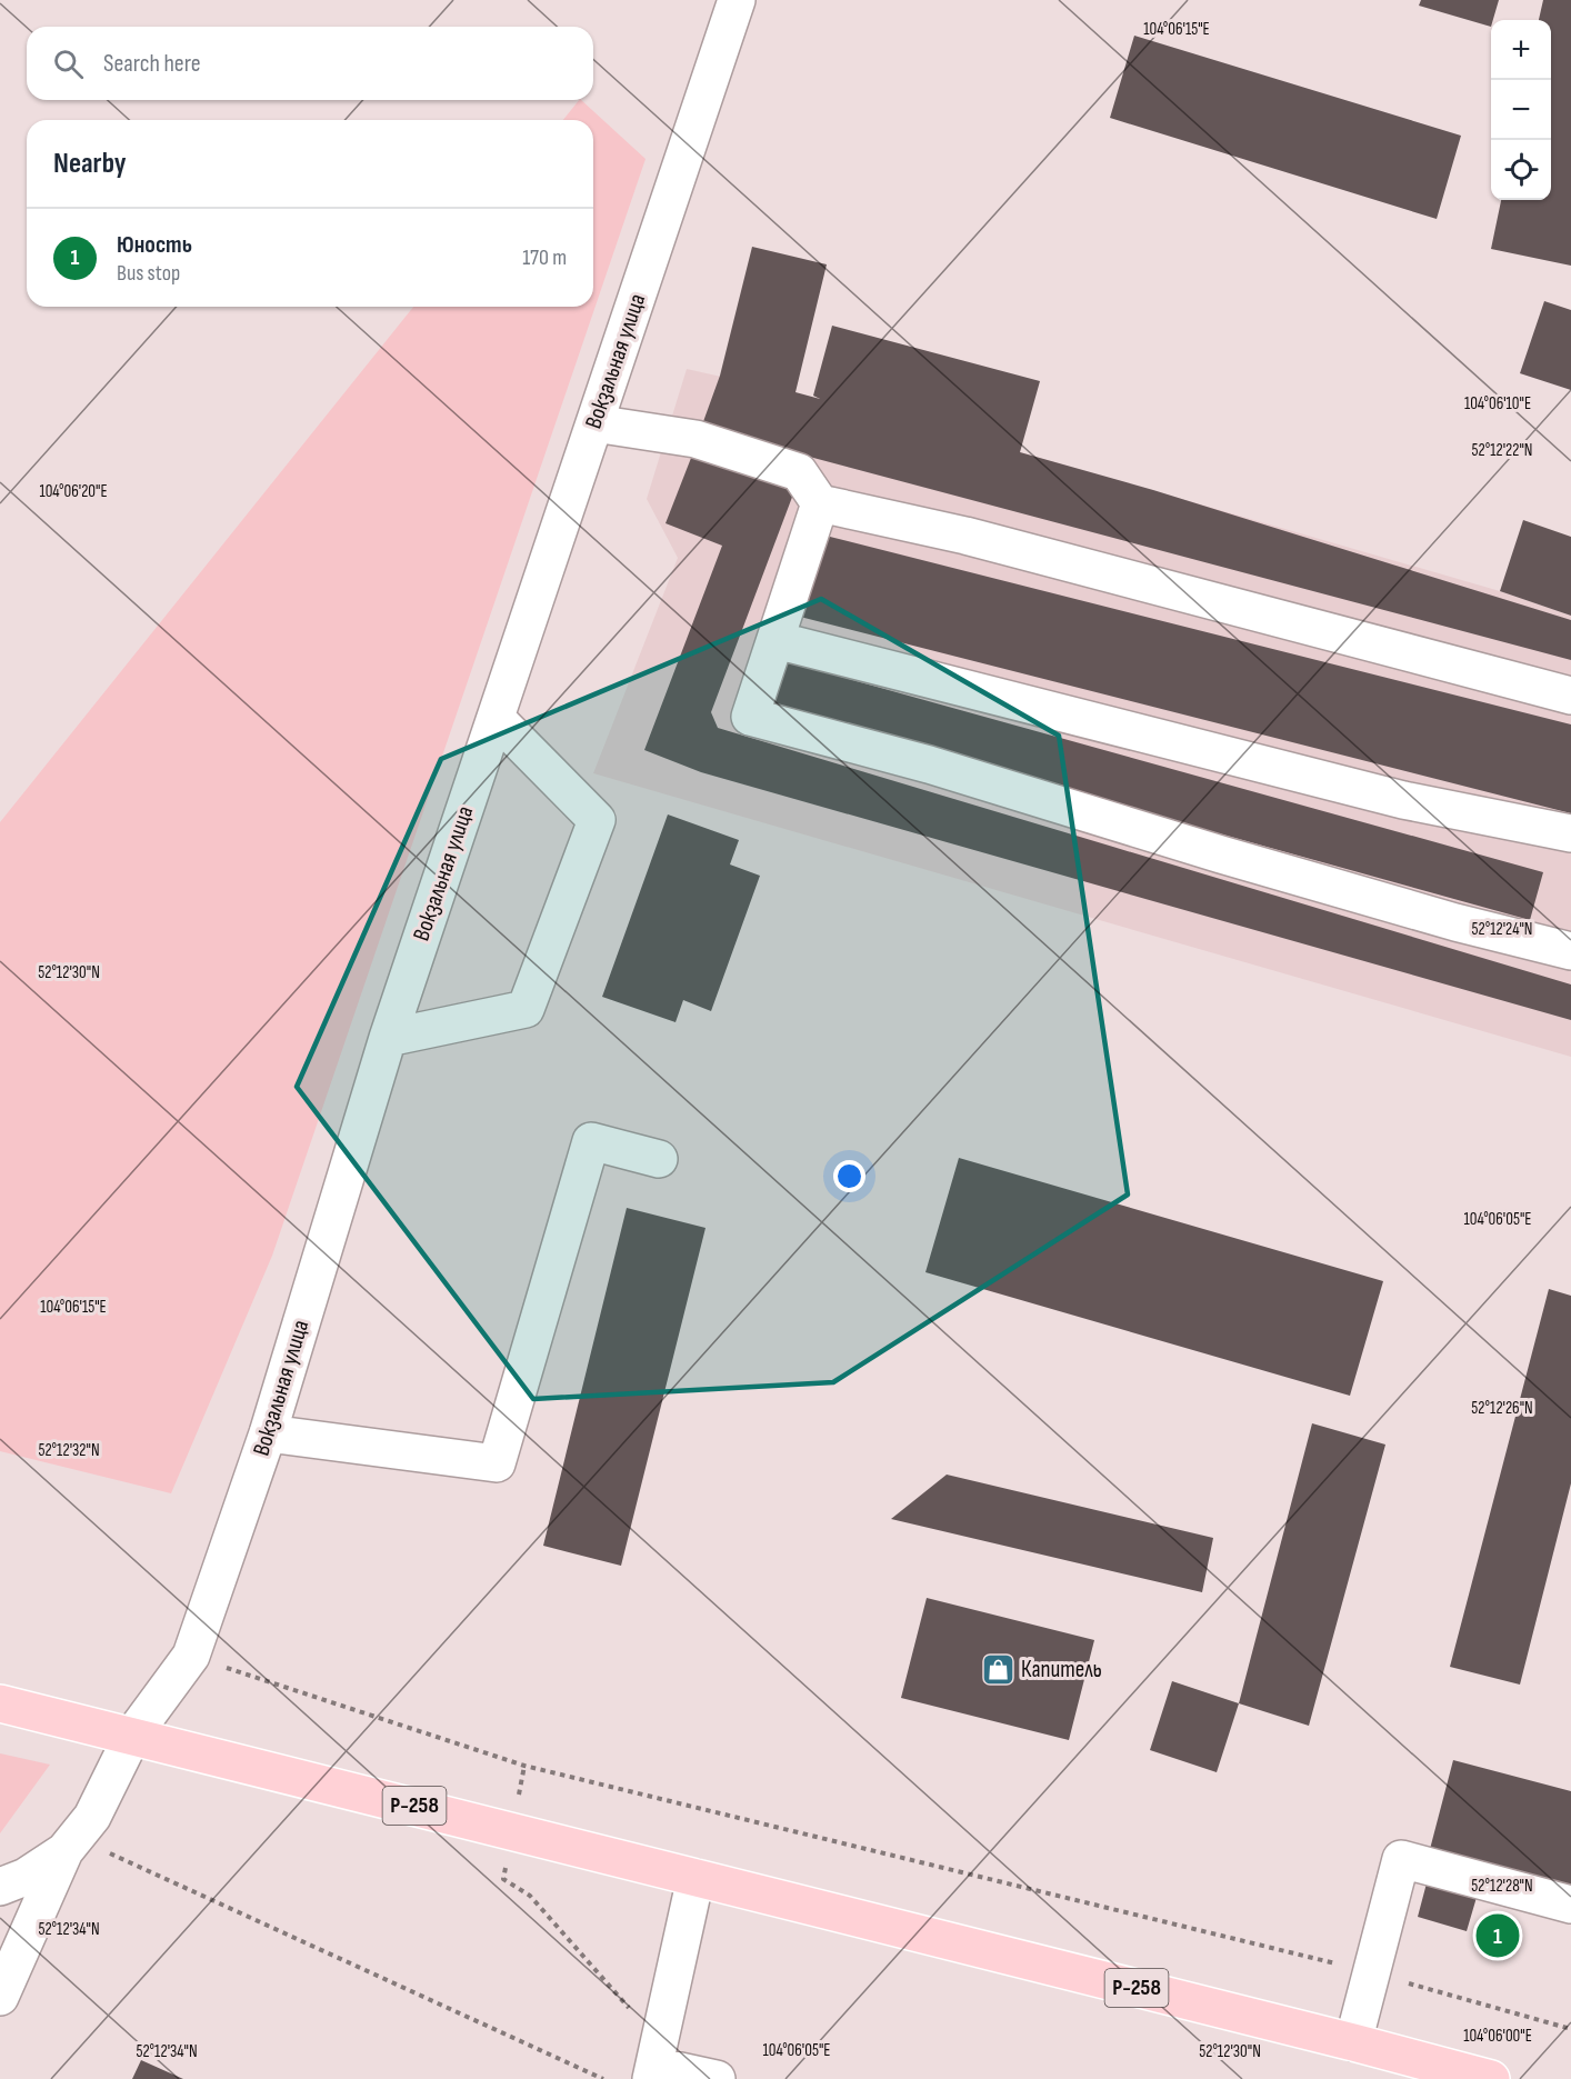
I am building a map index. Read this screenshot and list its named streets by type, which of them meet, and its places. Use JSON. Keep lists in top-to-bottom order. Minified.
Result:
{"streets":{"main road":["Р-258"],"street":["Вокзальная улица"]},"crossings":[["Вокзальная улица","Р-258"]],"places":{"shop":["Капитель"]},"page":{"map_buttons":["+","−"],"search":"Search here","heading":"Nearby","list":[{"mark":"1","name":"Юность","note":"Bus stop","value":"170 m"}],"pins":"1"},"coordinates":["104°06'15\"E","104°06'10\"E","52°12'22\"N","104°06'20\"E","52°12'24\"N","52°12'30\"N","104°06'05\"E","52°12'26\"N","52°12'32\"N","52°12'28\"N","52°12'34\"N","104°06'00\"E"]}
